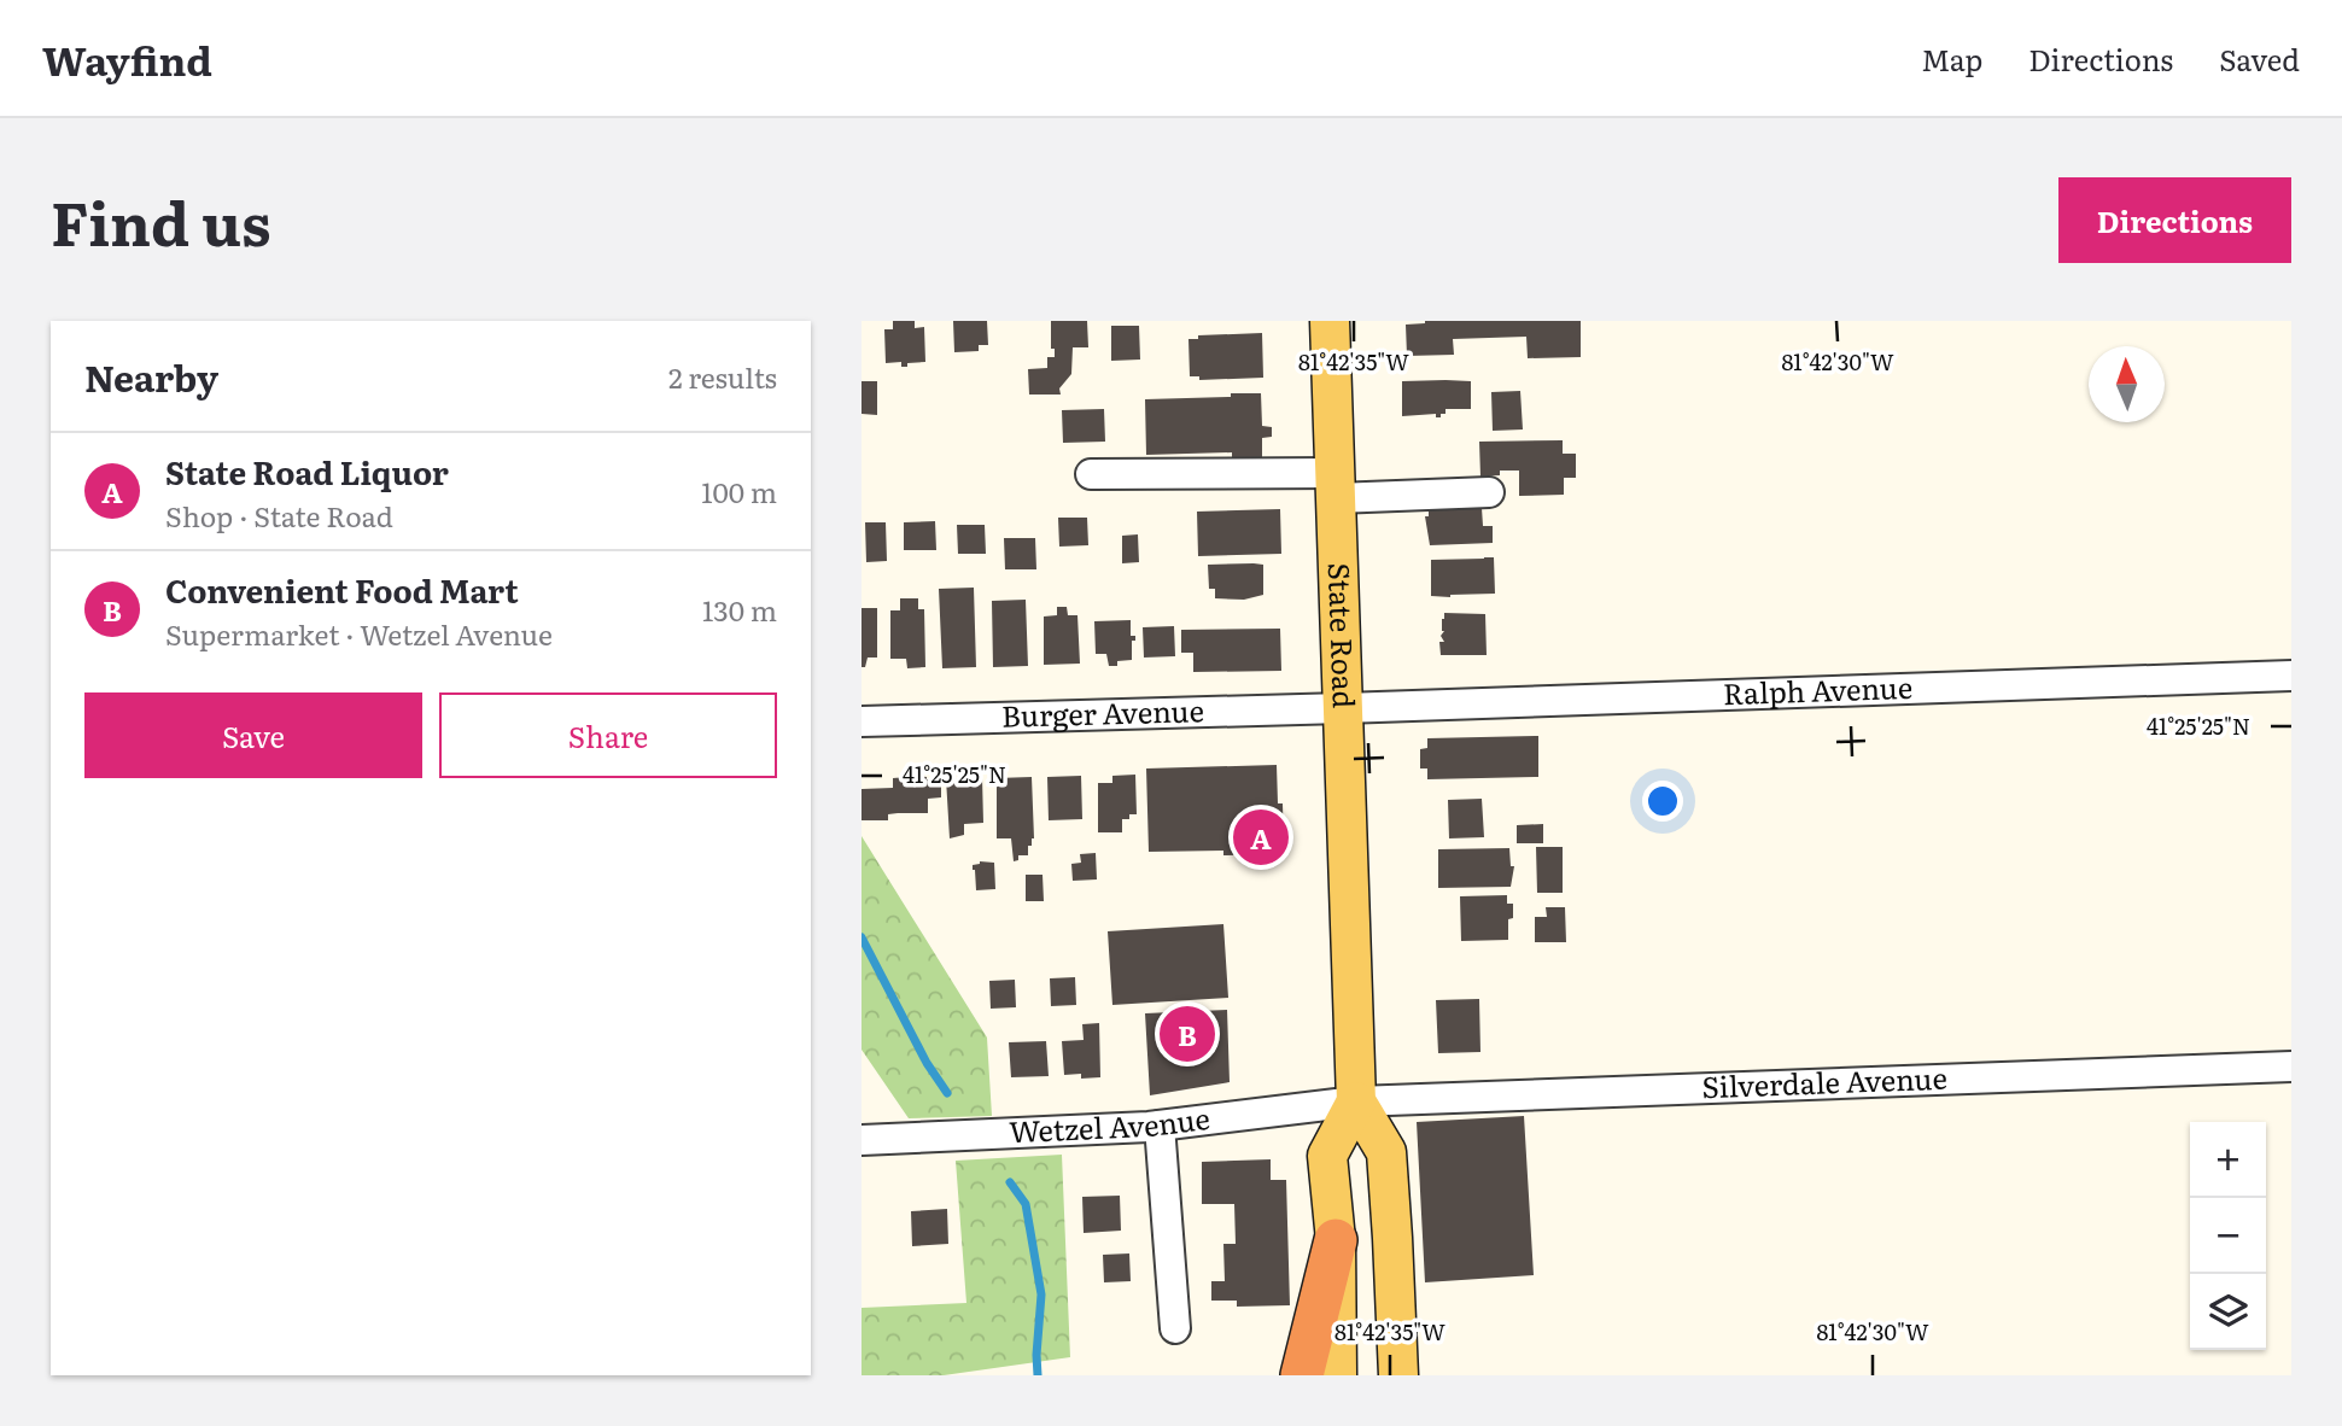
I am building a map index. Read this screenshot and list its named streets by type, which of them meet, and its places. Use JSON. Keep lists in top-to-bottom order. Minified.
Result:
{"streets":{"main road":["State Road"],"street":["Ralph Avenue","Burger Avenue","Silverdale Avenue","Wetzel Avenue"]},"crossings":[["State Road","Ralph Avenue"],["State Road","Burger Avenue"],["State Road","Silverdale Avenue"],["State Road","Wetzel Avenue"],["Ralph Avenue","Burger Avenue"],["Silverdale Avenue","Wetzel Avenue"]],"north":"top","page":{"header":"Wayfind","nav":["Map","Directions","Saved"],"title":"Find us","buttons":["Directions",["Save","Share"]],"heading":["Nearby","2 results"],"list":[{"mark":"A","name":"State Road Liquor","note":"Shop · State Road","value":"100 m"},{"mark":"B","name":"Convenient Food Mart","note":"Supermarket · Wetzel Avenue","value":"130 m"}],"pins":["A","B"],"map_buttons":["+","−"]},"coordinates":["81°42'35\"W","81°42'30\"W","41°25'25\"N"]}
